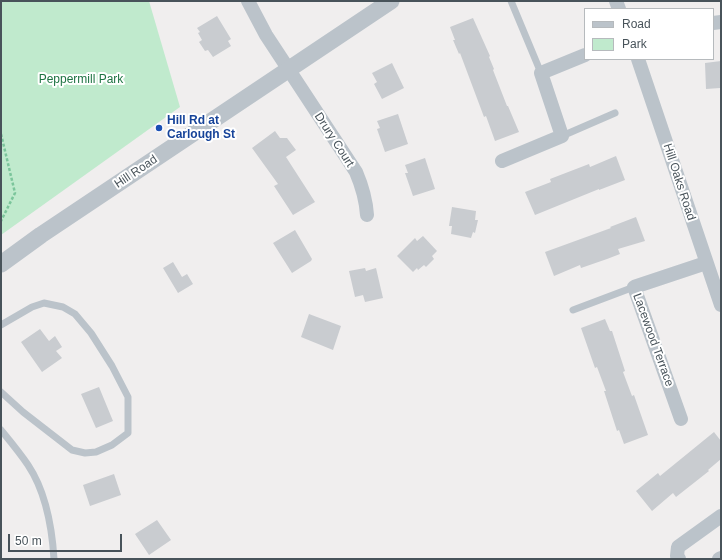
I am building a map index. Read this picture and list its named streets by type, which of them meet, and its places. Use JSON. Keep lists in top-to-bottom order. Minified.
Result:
{"streets":{"street":["Drury Court","Hill Road","Hill Oaks Road","Lacewood Terrace"]},"crossings":[["Drury Court","Hill Road"],["Hill Oaks Road","Lacewood Terrace"]],"parks":["Peppermill Park"],"places":["Hill Rd at Carlough St"],"legend":["Road","Park"],"scale_bar":"50 m"}
